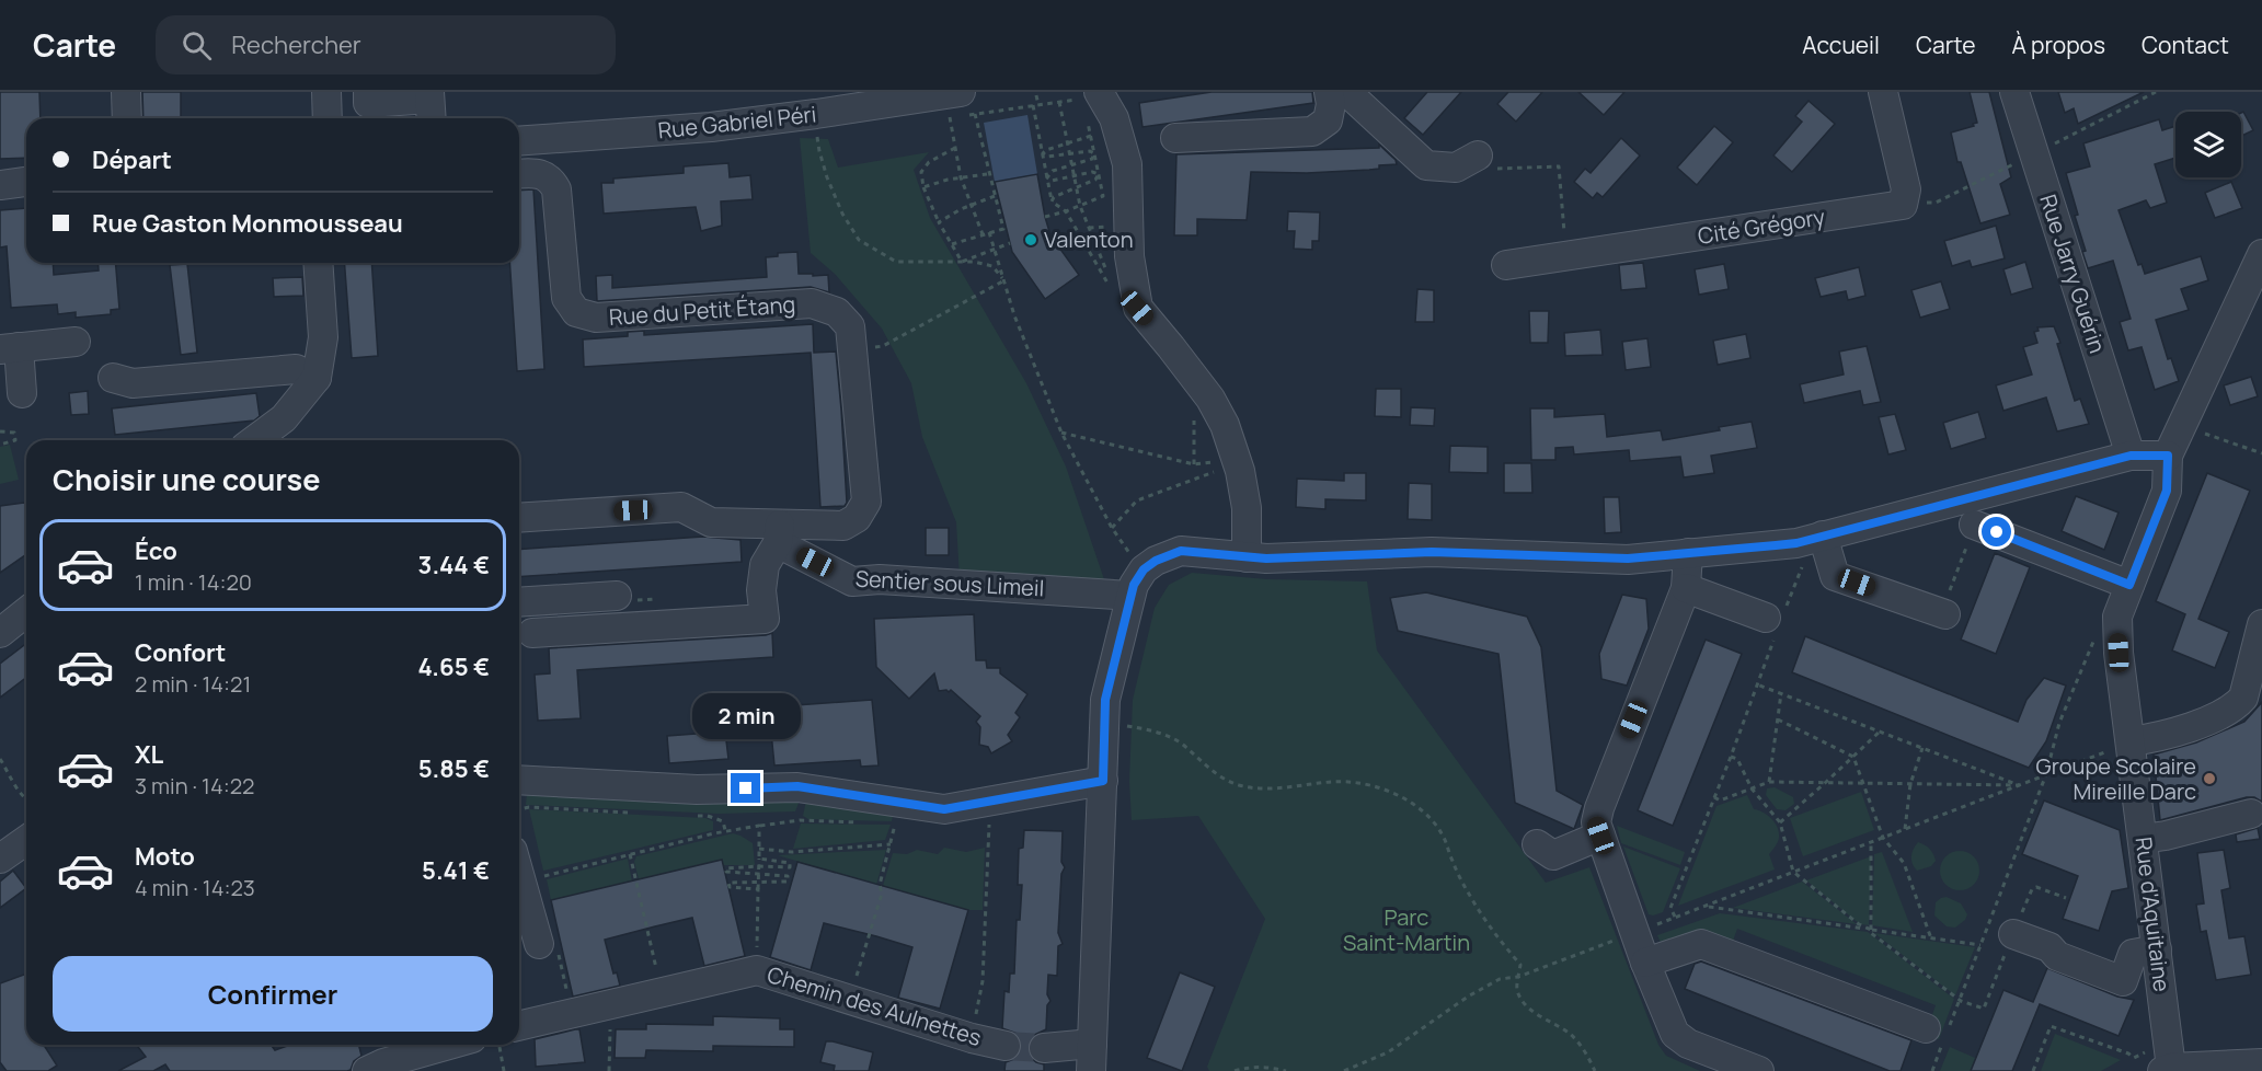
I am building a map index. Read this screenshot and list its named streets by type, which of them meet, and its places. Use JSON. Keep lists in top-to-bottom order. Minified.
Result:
{"streets":{"street":["Rue Gabriel Péri","Cité Grégory","Rue Jarry Guérin","Rue du Petit Étang","Sentier sous Limeil","Rue d'Aquitaine","Chemin des Aulnettes"]},"crossings":[["Rue du Petit Étang","Sentier sous Limeil"]],"parks":["Parc Saint-Martin"],"places":["Valenton","Groupe Scolaire Mireille Darc"],"page":{"header":"Carte","search":"Rechercher","nav":["Accueil","Carte","À propos","Contact"],"banner":["Départ","Rue Gaston Monmousseau"],"heading":"Choisir une course","list":[{"name":"Éco","note":"1 min · 14:20","value":"3.44 €"},{"name":"Confort","note":"2 min · 14:21","value":"4.65 €"},{"name":"XL","note":"3 min · 14:22","value":"5.85 €"},{"name":"Moto","note":"4 min · 14:23","value":"5.41 €"}],"bubble":"2 min","buttons":"Confirmer"}}
